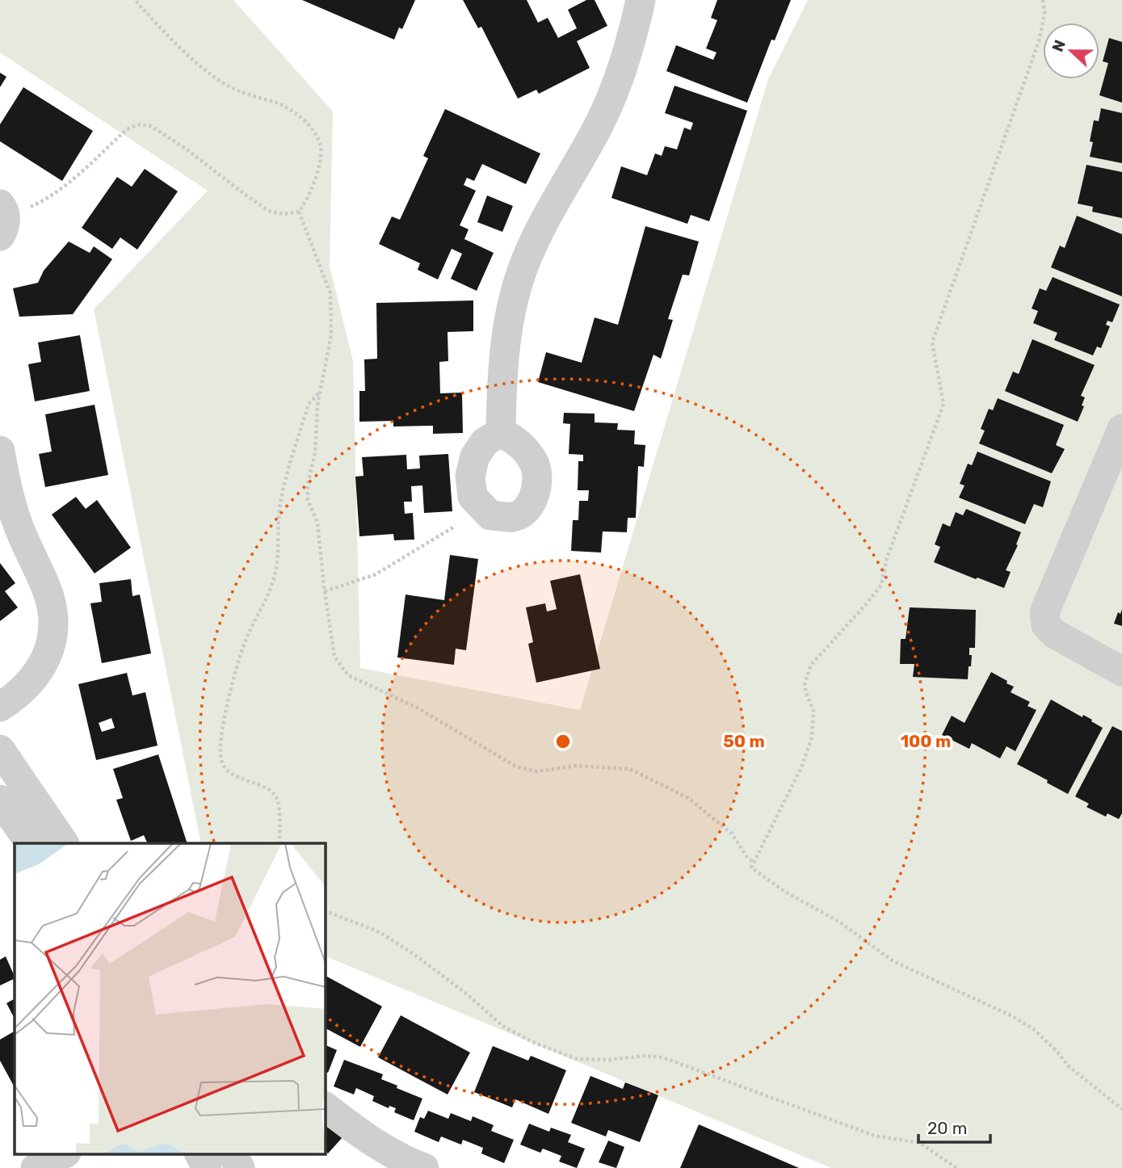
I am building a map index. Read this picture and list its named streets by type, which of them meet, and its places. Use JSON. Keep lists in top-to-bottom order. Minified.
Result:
{"scale_bar":"20 m","north":"left","rings":["50 m","100 m"]}
